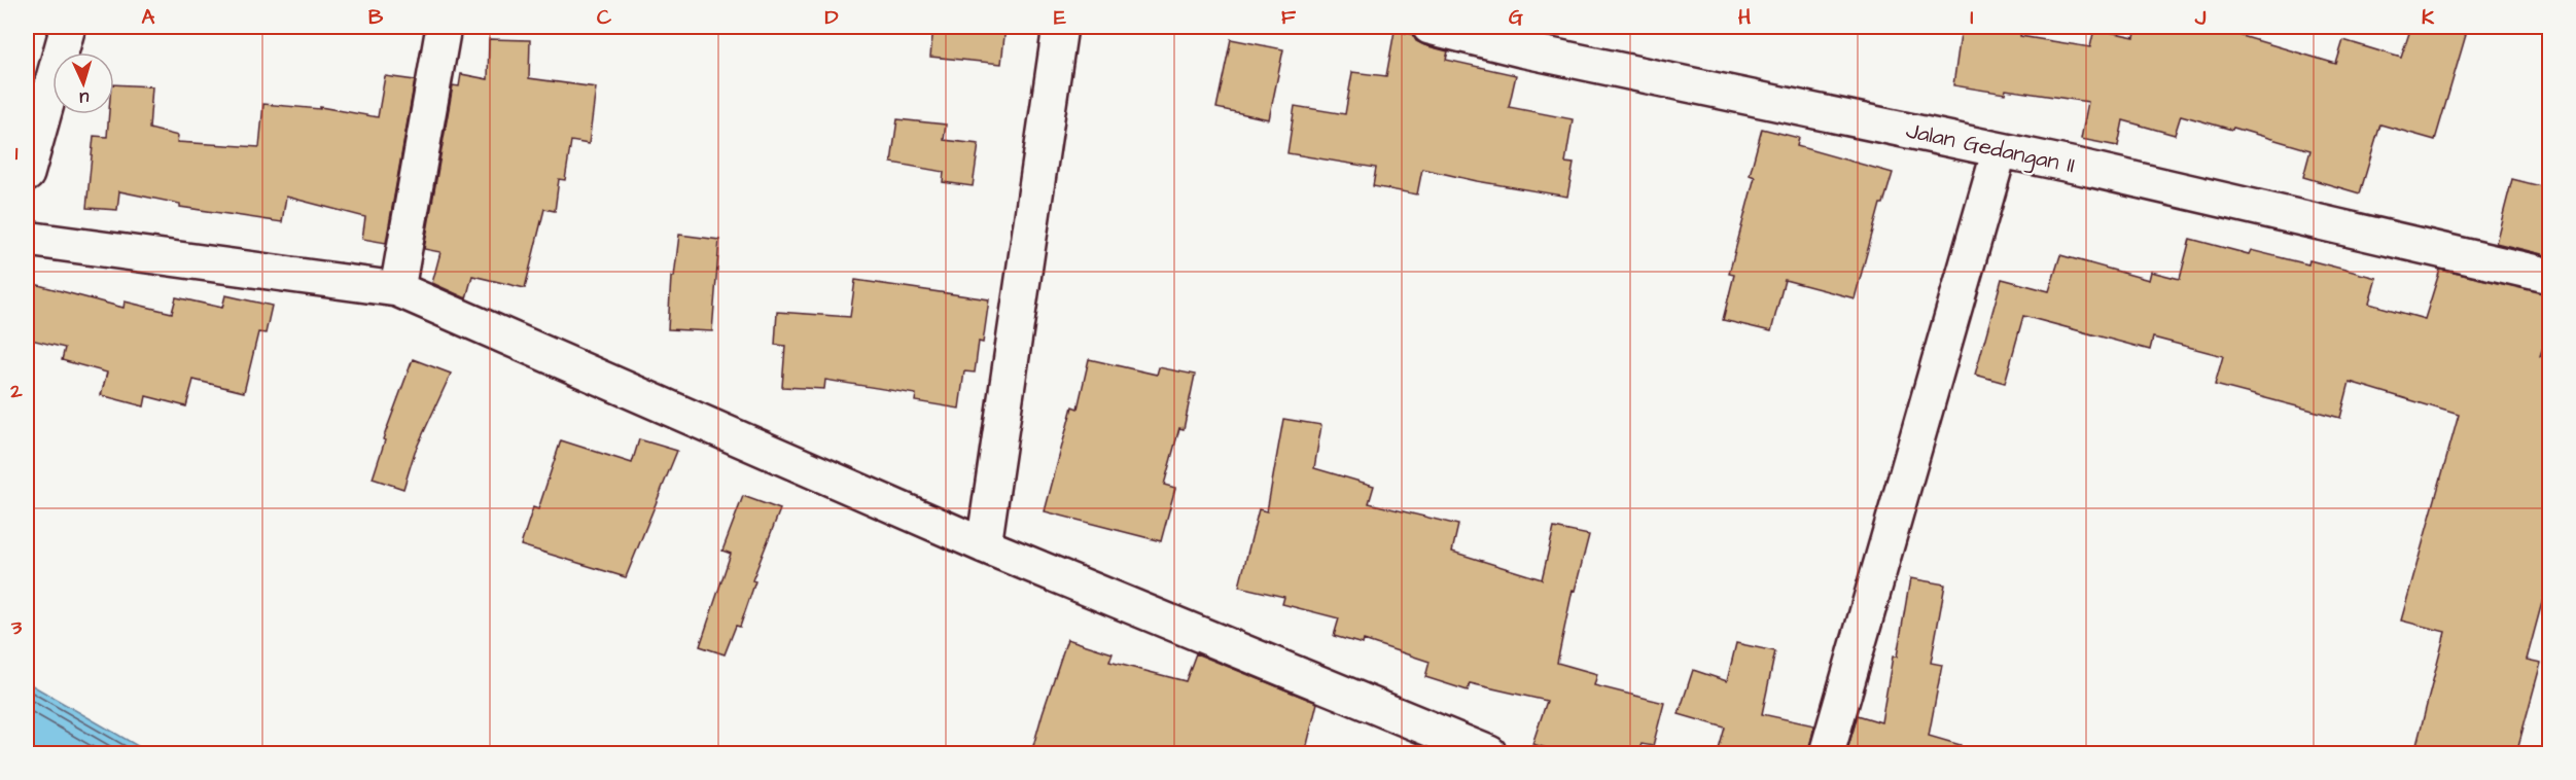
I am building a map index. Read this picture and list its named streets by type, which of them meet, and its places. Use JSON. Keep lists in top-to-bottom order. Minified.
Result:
{"streets":{"street":["Jalan Gedangan II"]},"north":"bottom","grid":{"columns":["A","B","C","D","E","F","G","H","I","J","K"],"rows":["1","2","3"]}}
